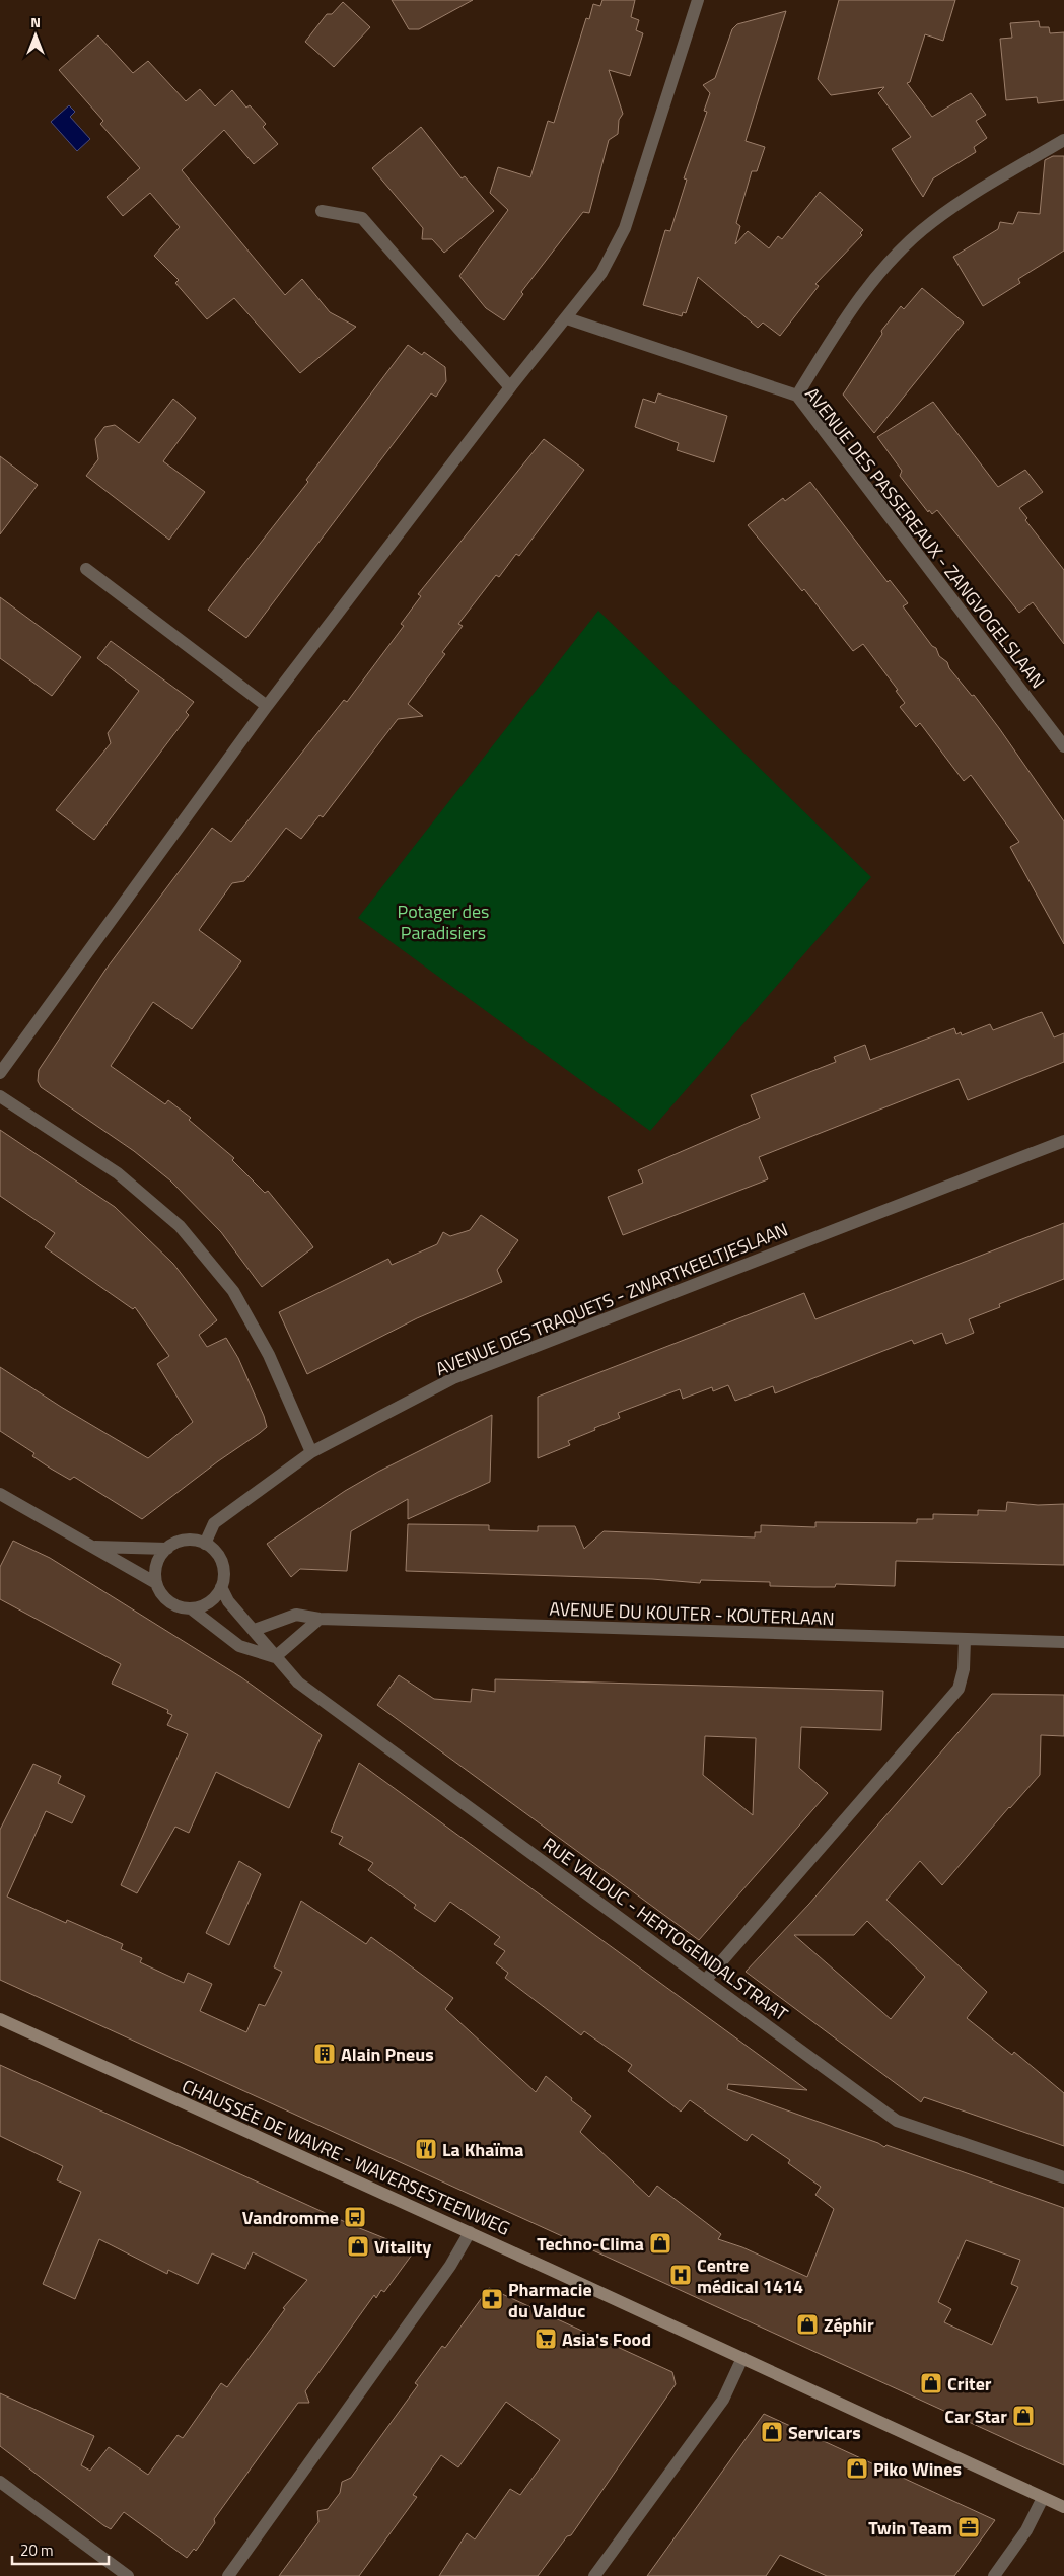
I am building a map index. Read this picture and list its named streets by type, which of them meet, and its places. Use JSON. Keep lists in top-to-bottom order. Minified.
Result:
{"streets":{"main road":["CHAUSSÉE DE WAVRE - WAVERSESTEENWEG"],"street":["AVENUE DES PASSEREAUX - ZANGVOGELSLAAN","AVENUE DES TRAQUETS - ZWARTKEELTJESLAAN","AVENUE DU KOUTER - KOUTERLAAN","RUE VALDUC - HERTOGENDALSTRAAT"]},"crossings":[["AVENUE DES TRAQUETS - ZWARTKEELTJESLAAN","RUE VALDUC - HERTOGENDALSTRAAT"],["AVENUE DU KOUTER - KOUTERLAAN","RUE VALDUC - HERTOGENDALSTRAAT"]],"parks":["Potager des Paradisiers"],"places":{"building":["Alain Pneus"],"restaurant":["La Khaïma"],"bus stop":["Vandromme"],"shop":["Techno-Clima","Vitality","Zéphir","Criter","Car Star","Servicars","Piko Wines"],"hospital":["Centre médical 1414"],"pharmacy":["Pharmacie du Valduc"],"supermarket":["Asia's Food"],"office":["Twin Team"]},"scale_bar":"20 m","north":"top"}
